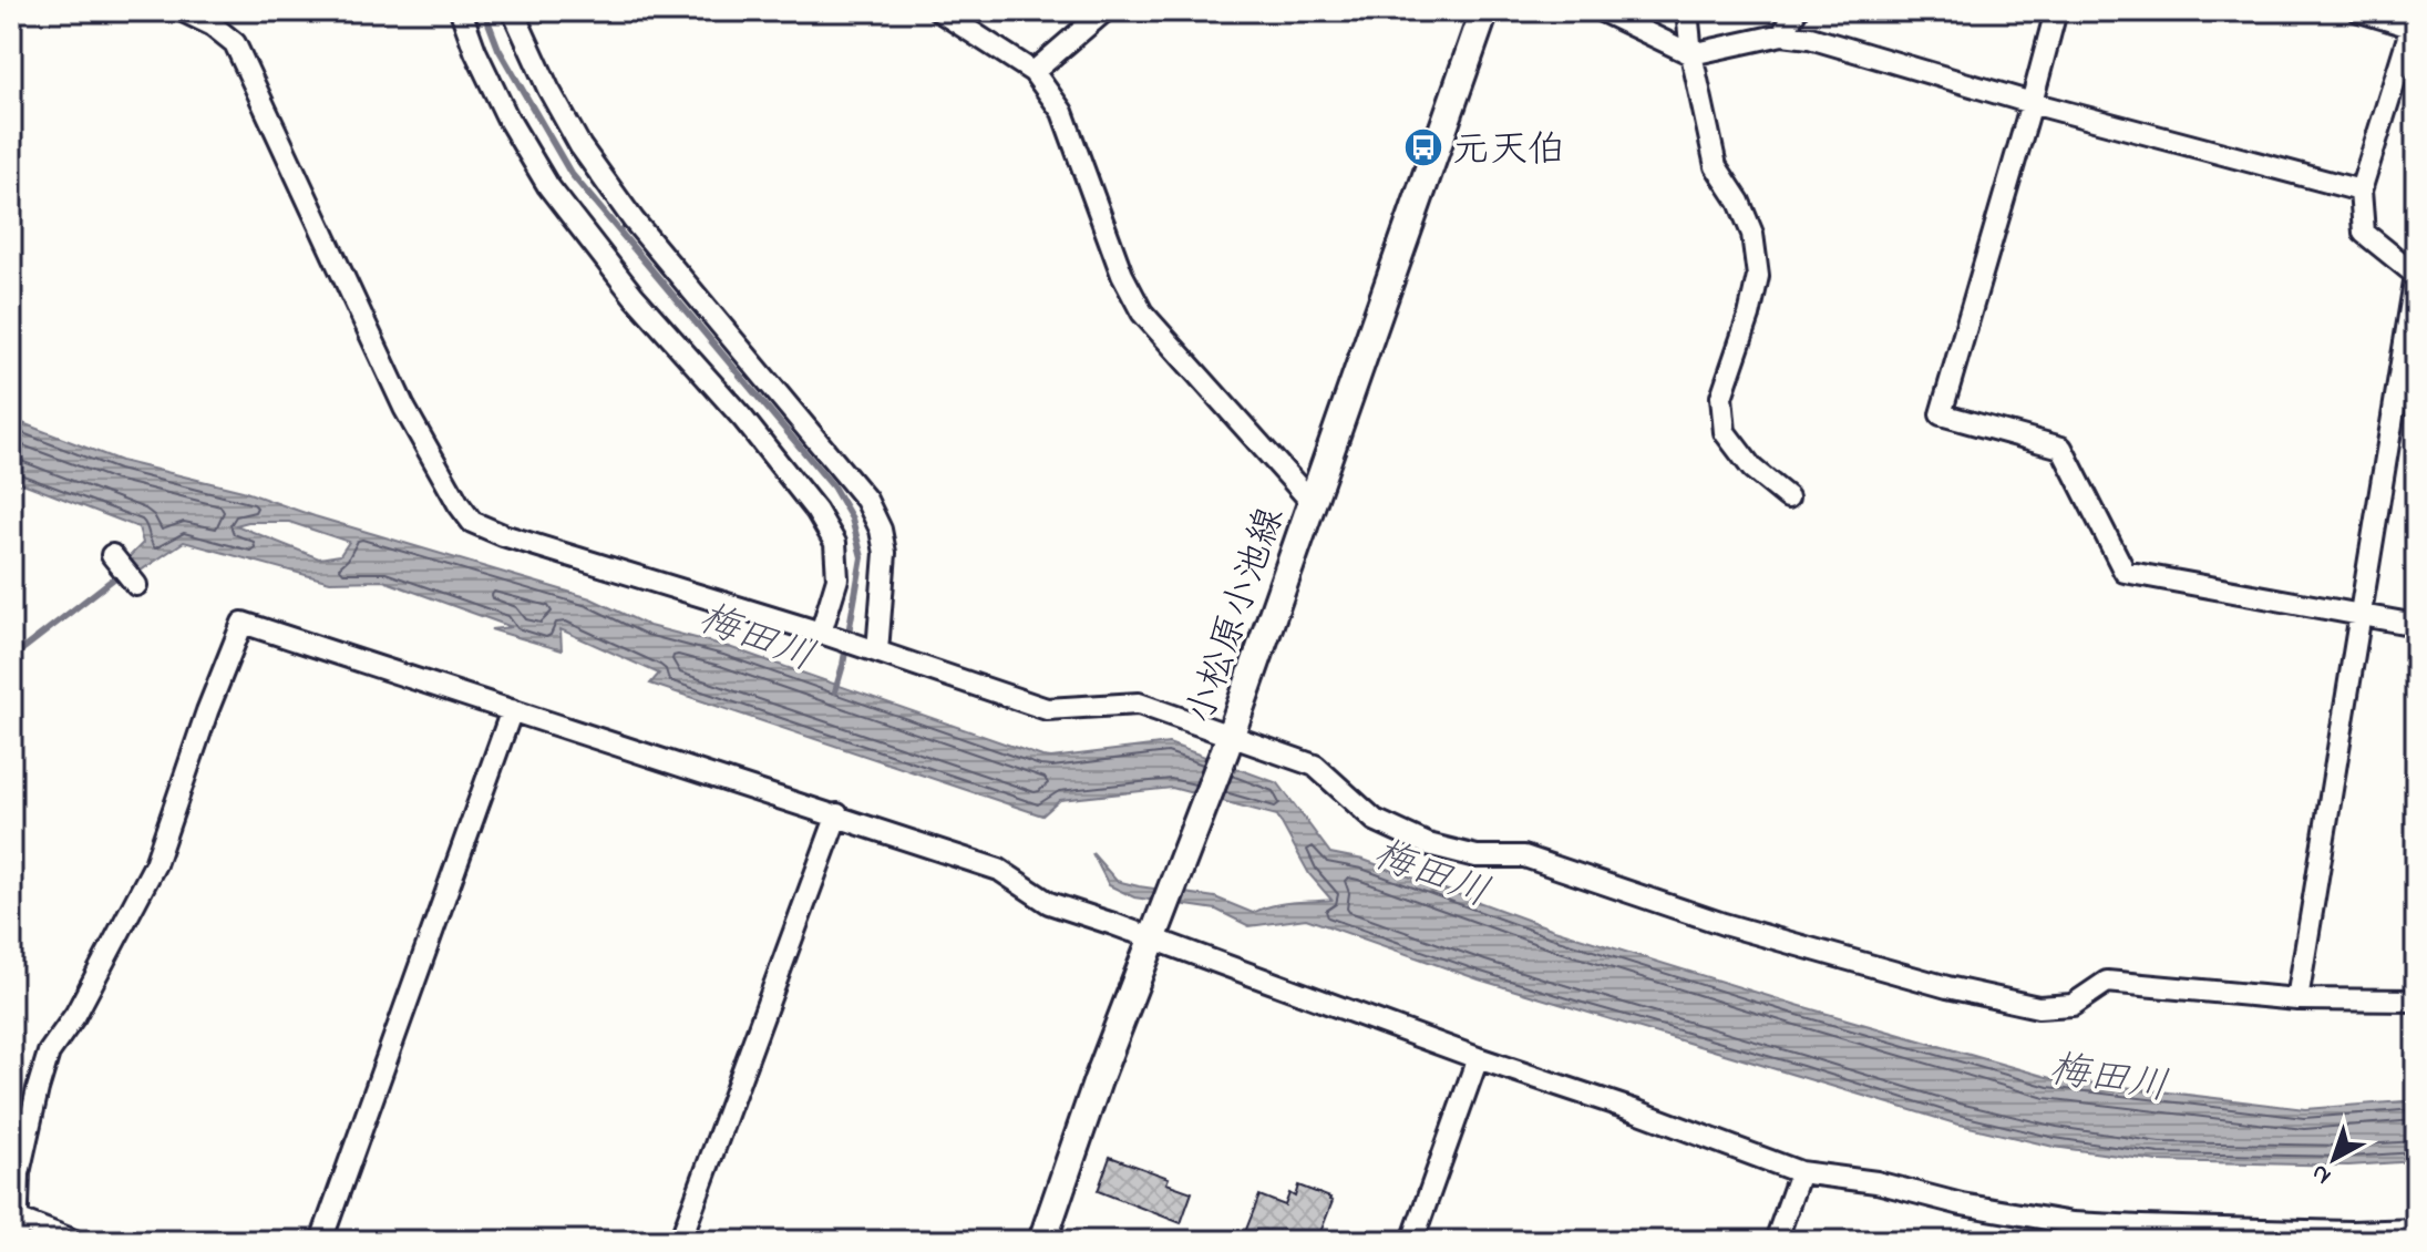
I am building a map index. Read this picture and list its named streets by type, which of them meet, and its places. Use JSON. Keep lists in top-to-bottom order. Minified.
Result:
{"streets":{"main road":["小松原小池線"]},"water":["梅田川"],"places":{"bus stop":["元天伯"]},"north":"bottom left"}
